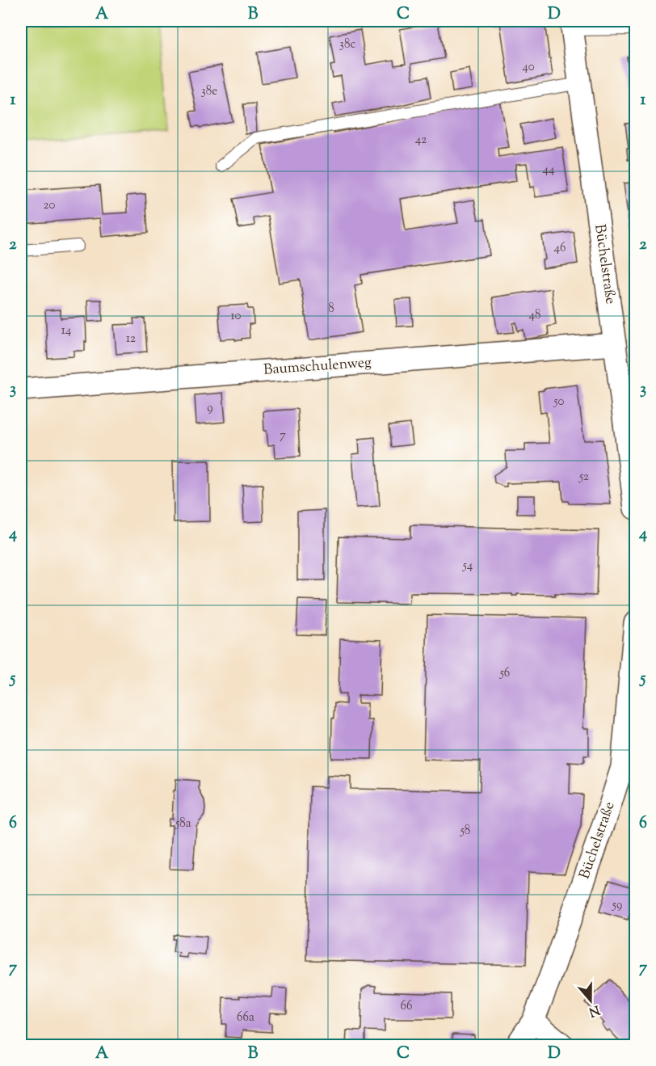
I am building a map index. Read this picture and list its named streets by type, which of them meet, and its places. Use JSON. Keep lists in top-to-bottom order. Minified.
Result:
{"streets":{"street":["Büchelstraße","Baumschulenweg"]},"crossings":[["Büchelstraße","Baumschulenweg"]],"house_numbers":["38c","40","38e","42","44","20","46","8","48","10","14","12","50","9","7","52","54","56","58a","58","59","66","66a"],"north":"bottom","grid":{"columns":["A","B","C","D"],"rows":["1","2","3","4","5","6","7"]}}
